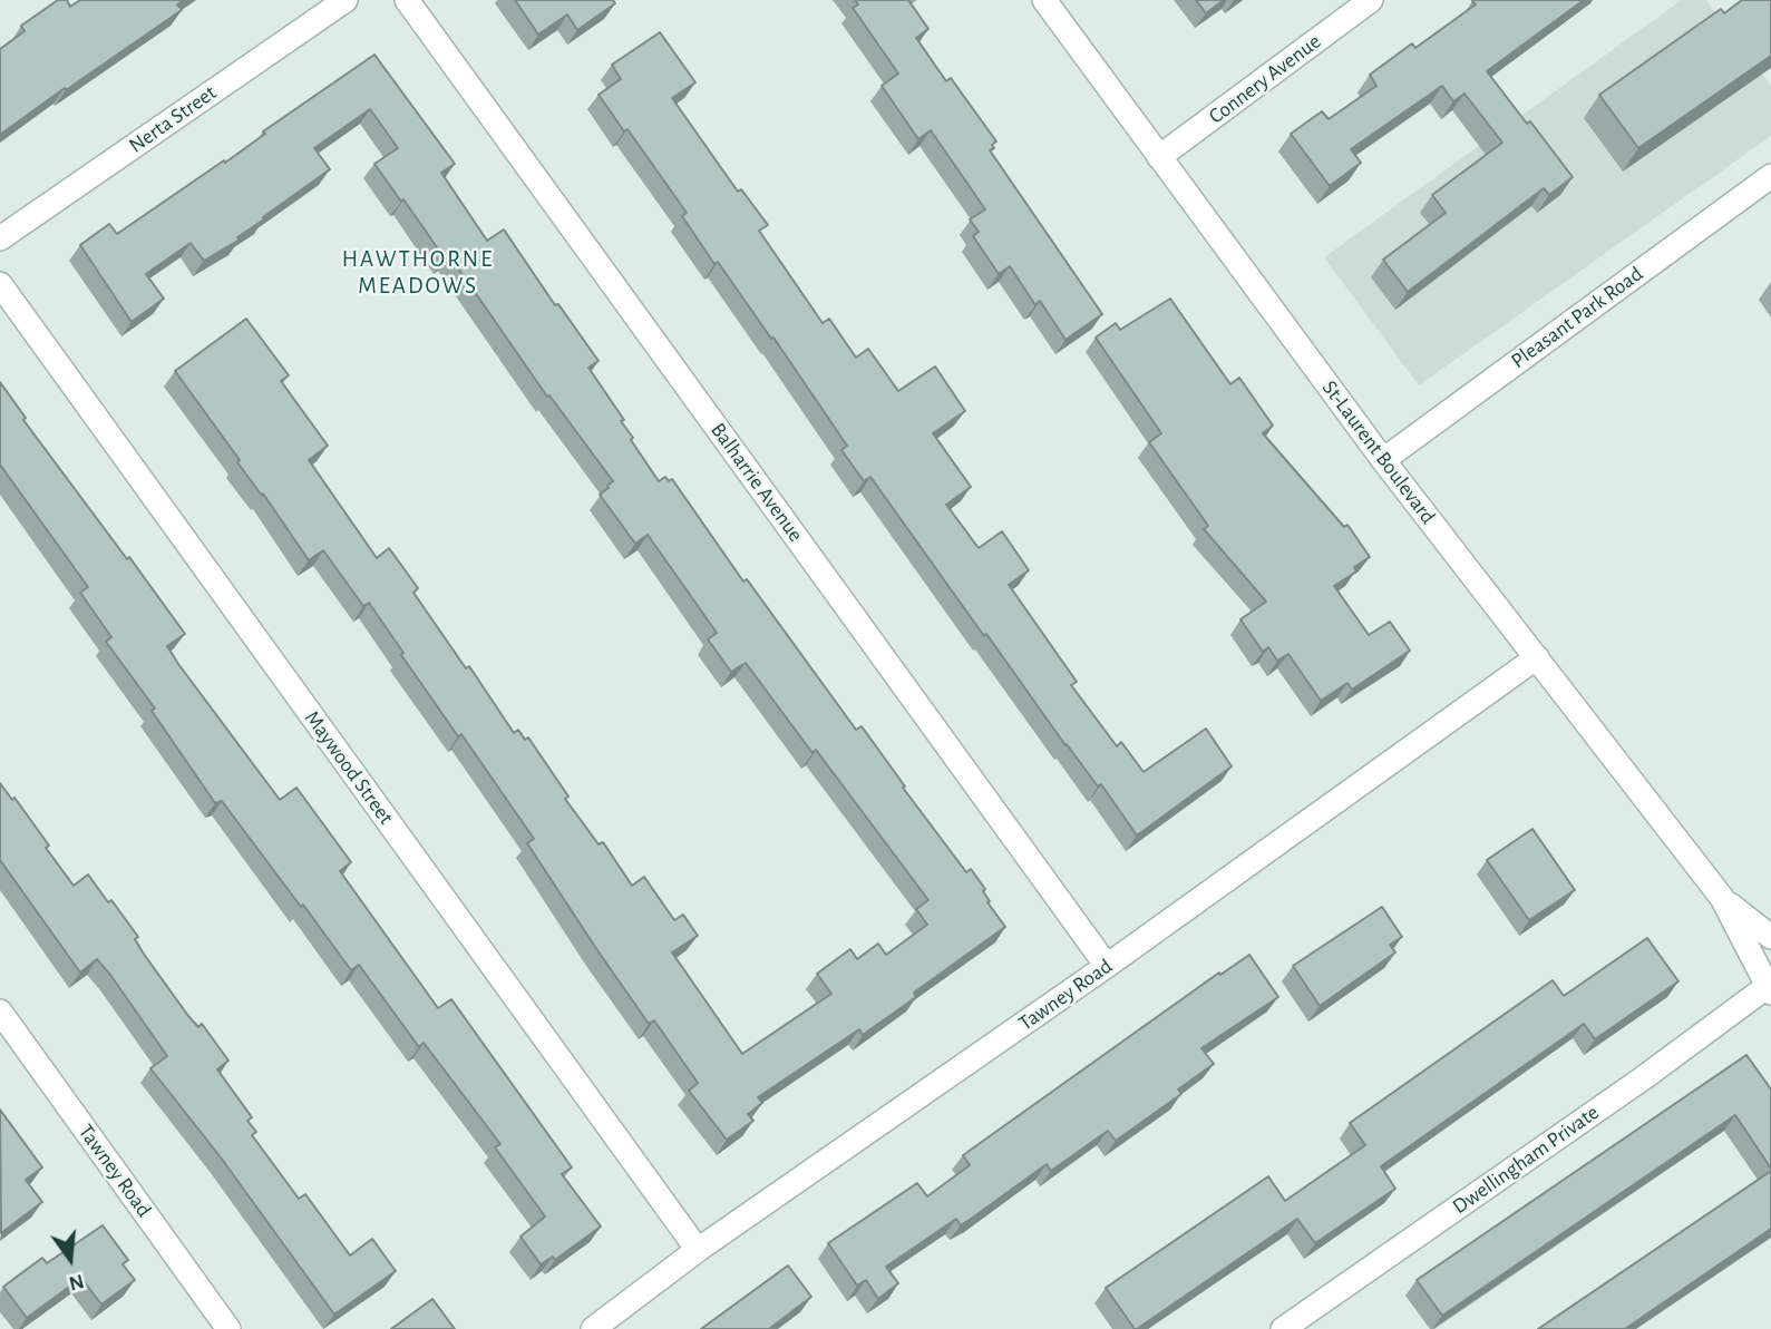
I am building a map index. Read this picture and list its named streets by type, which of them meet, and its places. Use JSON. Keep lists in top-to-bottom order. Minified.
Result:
{"streets":{"street":["Connery Avenue","Nerta Street","Pleasant Park Road","St-Laurent Boulevard","Balharrie Avenue","Maywood Street","Tawney Road","Dwellingham Private"]},"crossings":[["Connery Avenue","St-Laurent Boulevard"],["Pleasant Park Road","St-Laurent Boulevard"],["St-Laurent Boulevard","Tawney Road"],["St-Laurent Boulevard","Dwellingham Private"],["Balharrie Avenue","Tawney Road"],["Maywood Street","Tawney Road"]],"districts":["HAWTHORNE MEADOWS"],"north":"bottom"}
